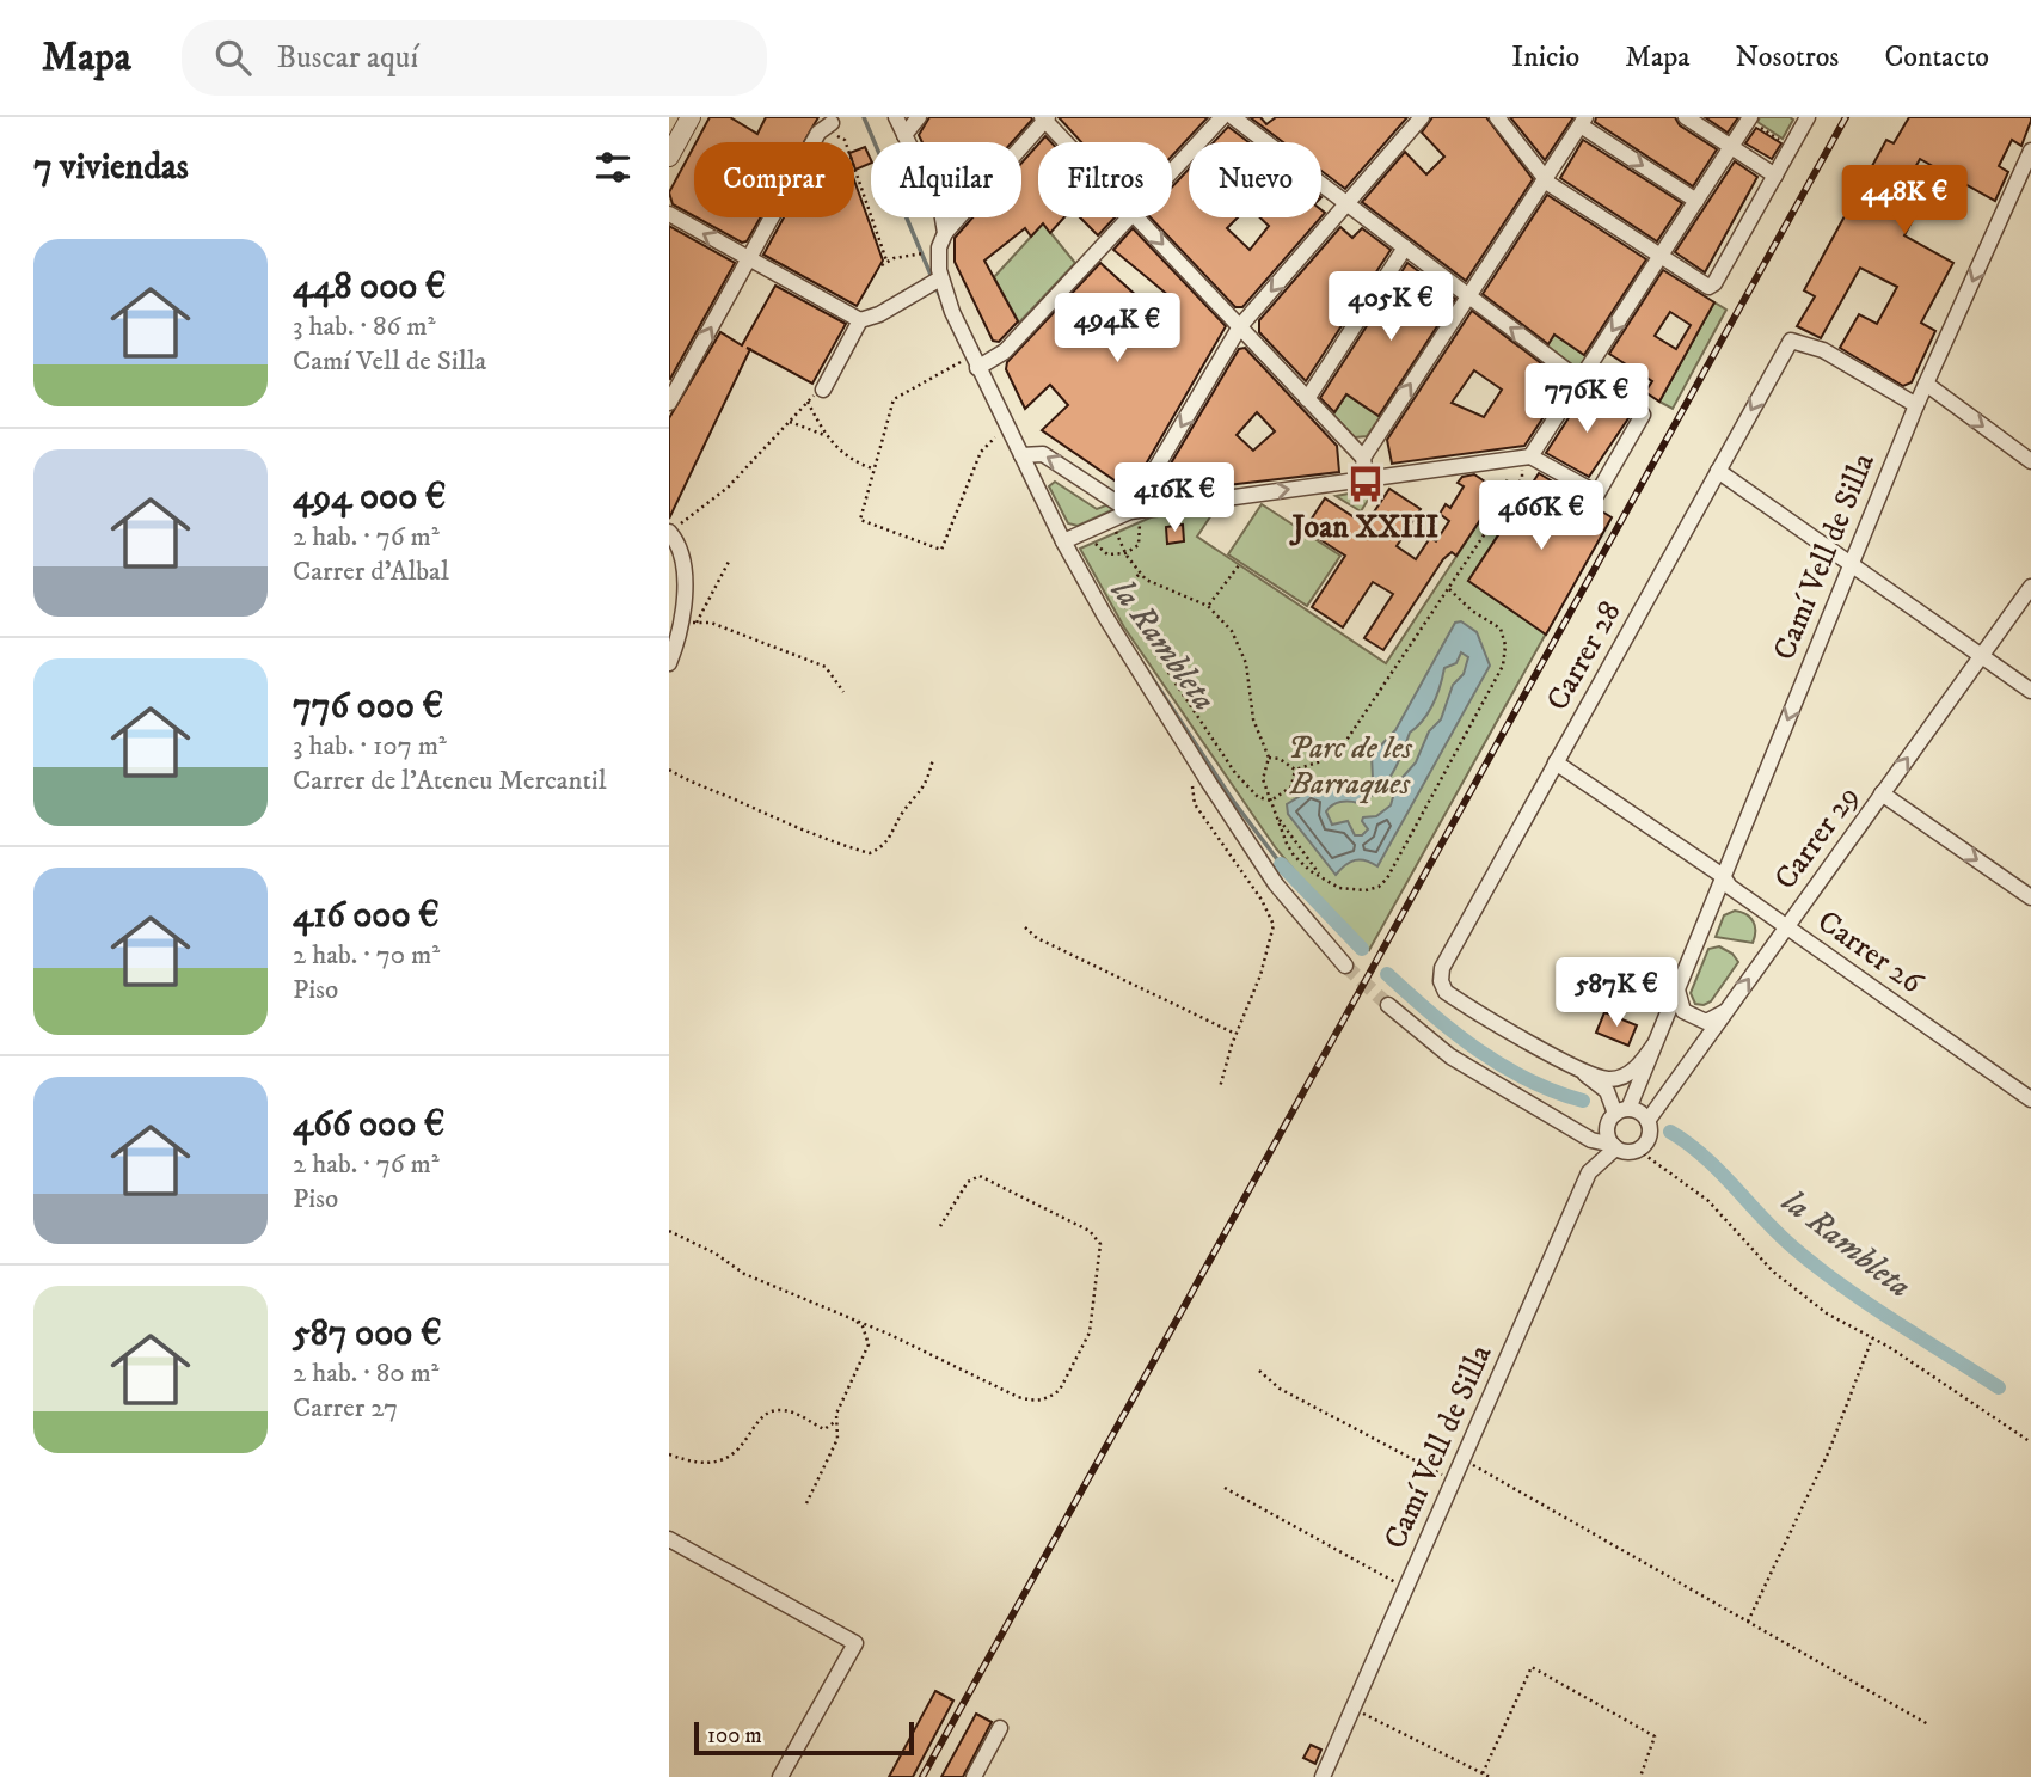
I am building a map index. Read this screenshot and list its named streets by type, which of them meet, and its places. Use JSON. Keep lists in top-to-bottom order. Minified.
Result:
{"streets":{"street":["Camí Vell de Silla","Carrer 28","Carrer 29","Carrer 26"]},"crossings":[["Camí Vell de Silla","Carrer 28"],["Camí Vell de Silla","Carrer 29"],["Camí Vell de Silla","Carrer 26"],["Carrer 28","Carrer 26"],["Carrer 29","Carrer 26"]],"one_way":["Carrer 29"],"water":["la Rambleta"],"parks":["Parc de les Barraques"],"places":{"bus stop":["Joan XXIII"]},"scale_bar":"100 m","page":{"header":"Mapa","search":"Buscar aquí","nav":["Inicio","Mapa","Nosotros","Contacto"],"heading":"7 viviendas","chip":["Comprar","Alquilar","Filtros","Nuevo"],"price":["448K €","405K €","494K €","776K €","416K €","466K €","587K €"],"list":[{"name":"448 000 €","note":"3 hab. · 86 m² · Camí Vell de Silla"},{"name":"494 000 €","note":"2 hab. · 76 m² · Carrer d'Albal"},{"name":"776 000 €","note":"3 hab. · 107 m² · Carrer de l'Ateneu Mercantil"},{"name":"416 000 €","note":"2 hab. · 70 m² · Piso"},{"name":"466 000 €","note":"2 hab. · 76 m² · Piso"},{"name":"587 000 €","note":"2 hab. · 80 m² · Carrer 27"}],"scale":"100 m"}}
